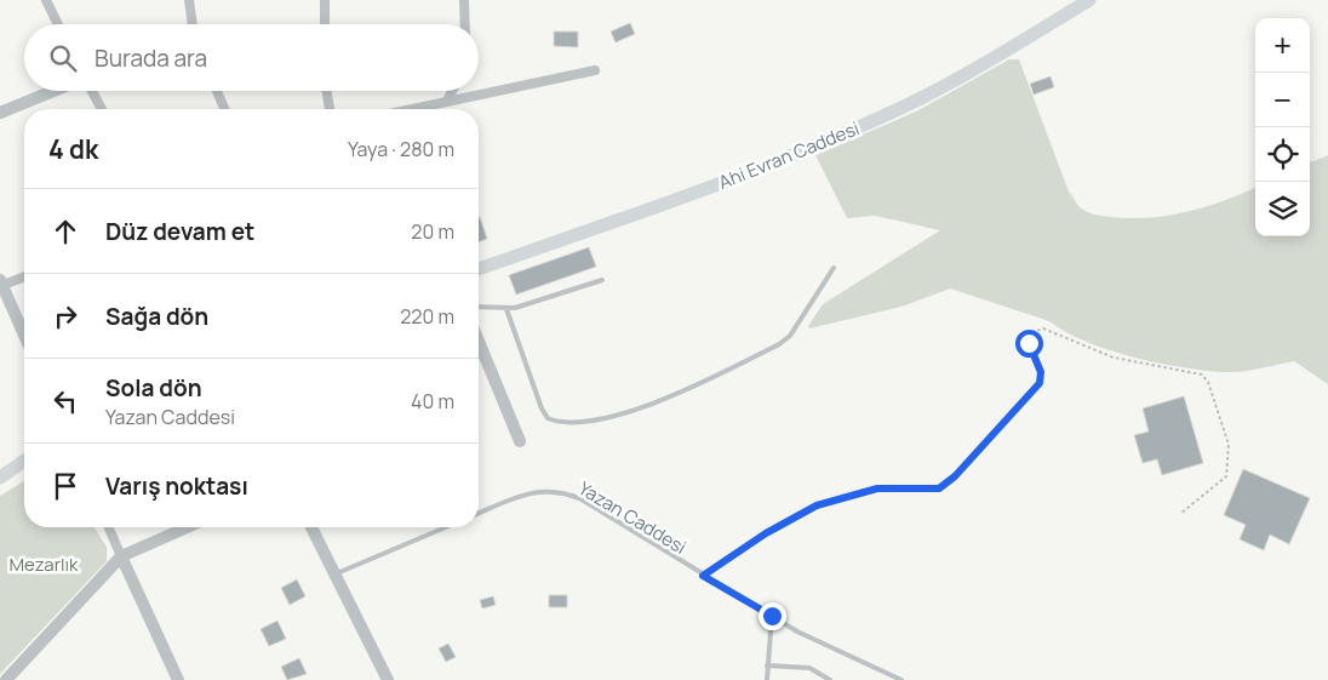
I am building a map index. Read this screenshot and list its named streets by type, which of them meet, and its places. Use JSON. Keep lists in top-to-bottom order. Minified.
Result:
{"streets":{"main road":["Ahi Evran Caddesi"],"lane":["Yazan Caddesi"]},"parks":["Mezarlık"],"page":{"map_buttons":["+","−"],"search":"Burada ara","heading":["4 dk","Yaya · 280 m"],"list":[["Düz devam et","20 m"],["Sağa dön","220 m"],["Sola dön","Yazan Caddesi","40 m"],"Varış noktası"]}}
